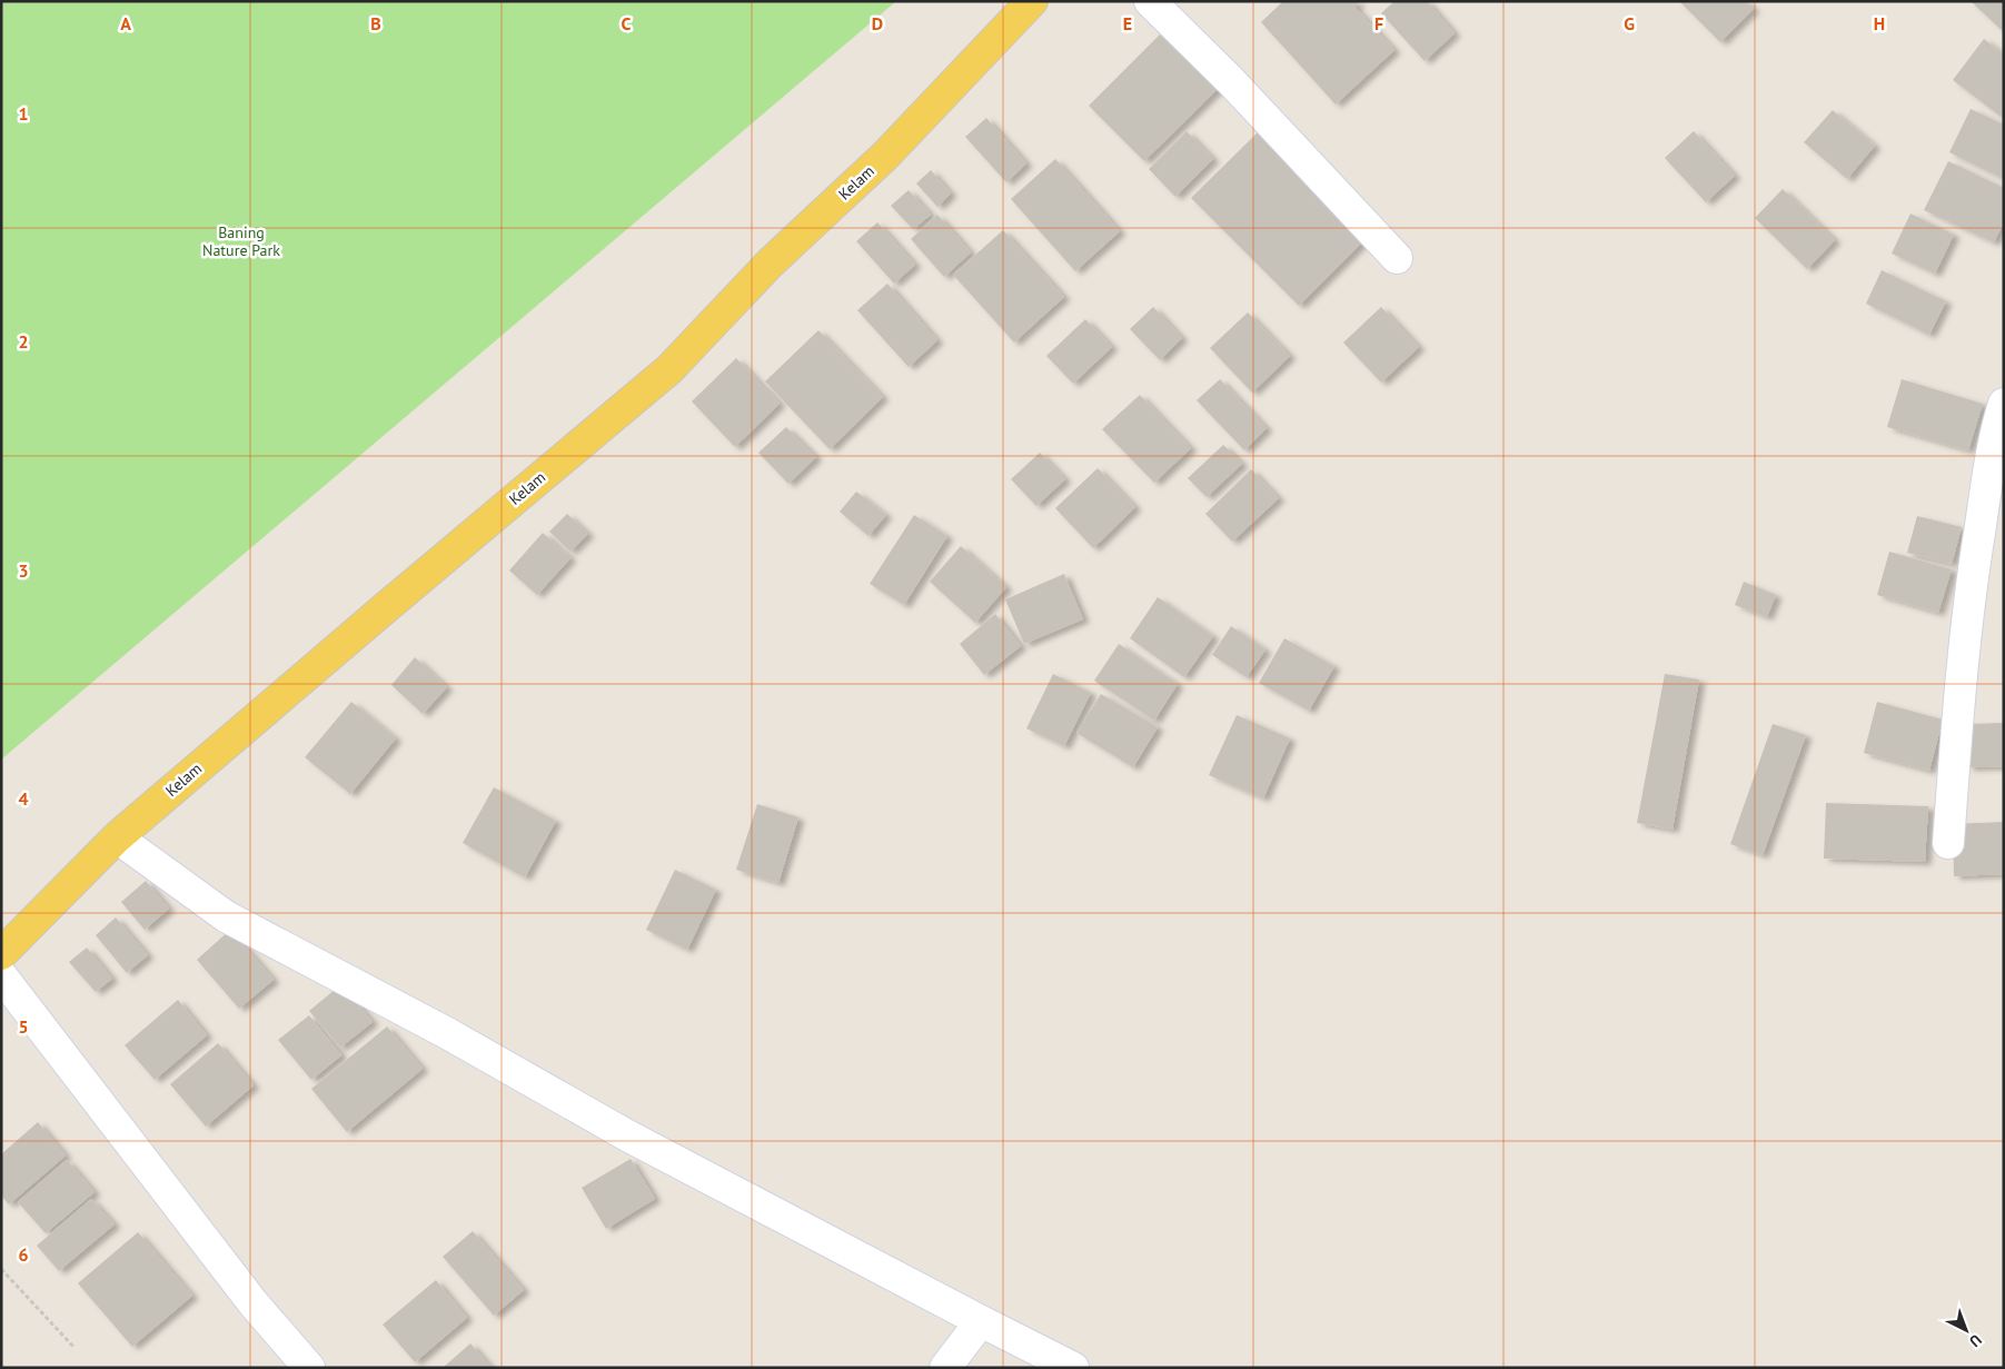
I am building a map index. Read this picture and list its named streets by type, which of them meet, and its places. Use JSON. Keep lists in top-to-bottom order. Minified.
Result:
{"streets":{"main road":["Kelam"]},"parks":["Baning Nature Park"],"north":"bottom right","grid":{"columns":["A","B","C","D","E","F","G","H"],"rows":["1","2","3","4","5","6"]}}
